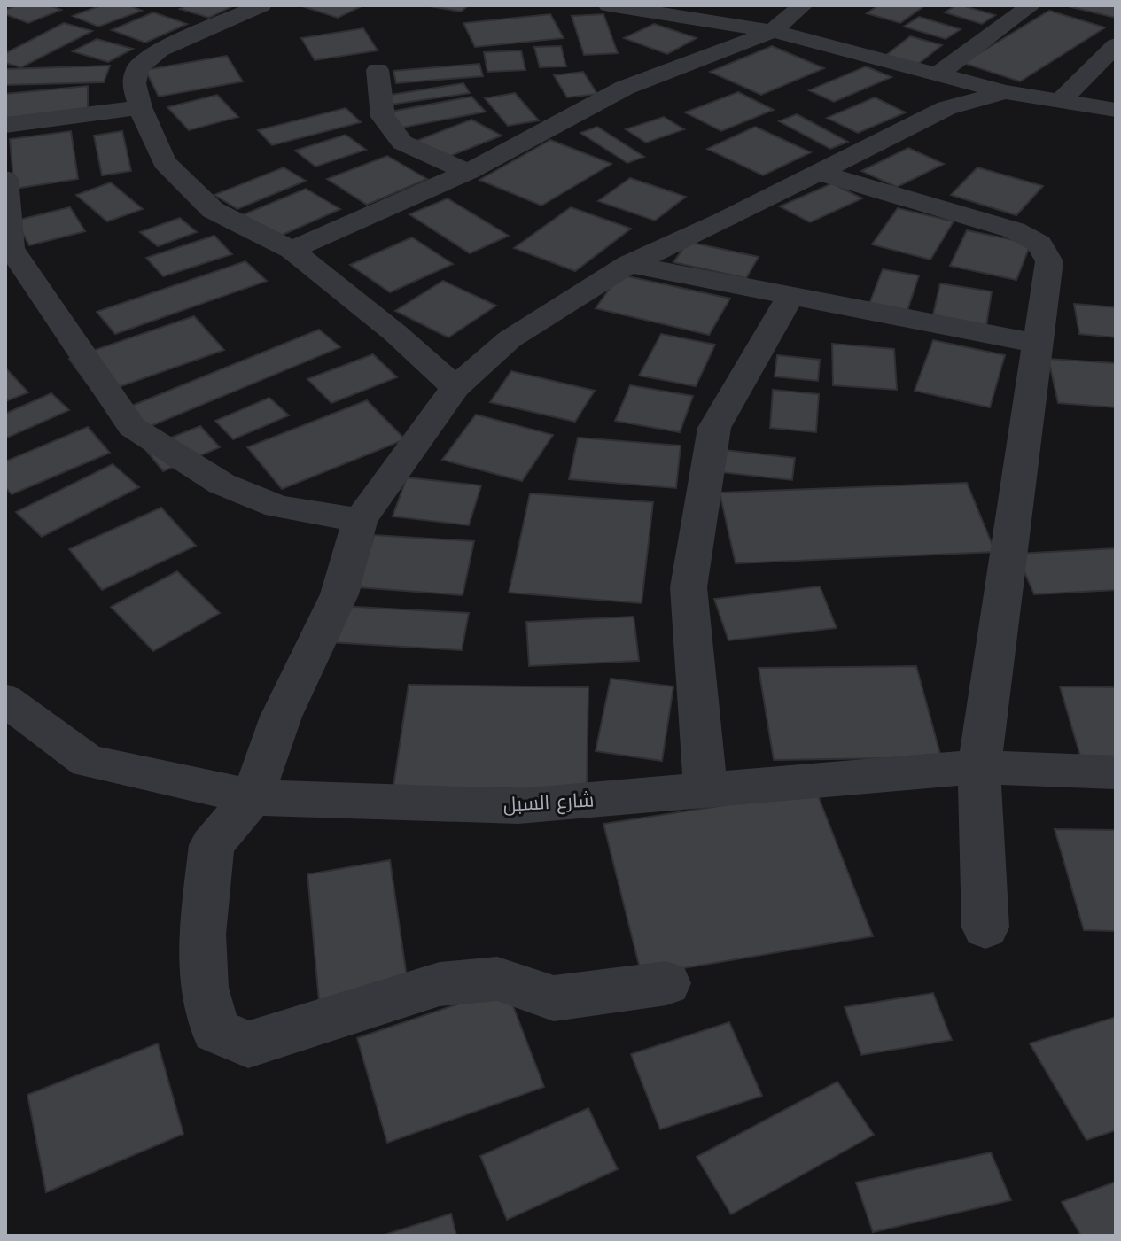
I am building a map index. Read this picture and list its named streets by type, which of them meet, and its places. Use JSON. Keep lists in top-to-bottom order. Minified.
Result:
{"streets":{"street":["شارع السبل"]}}
